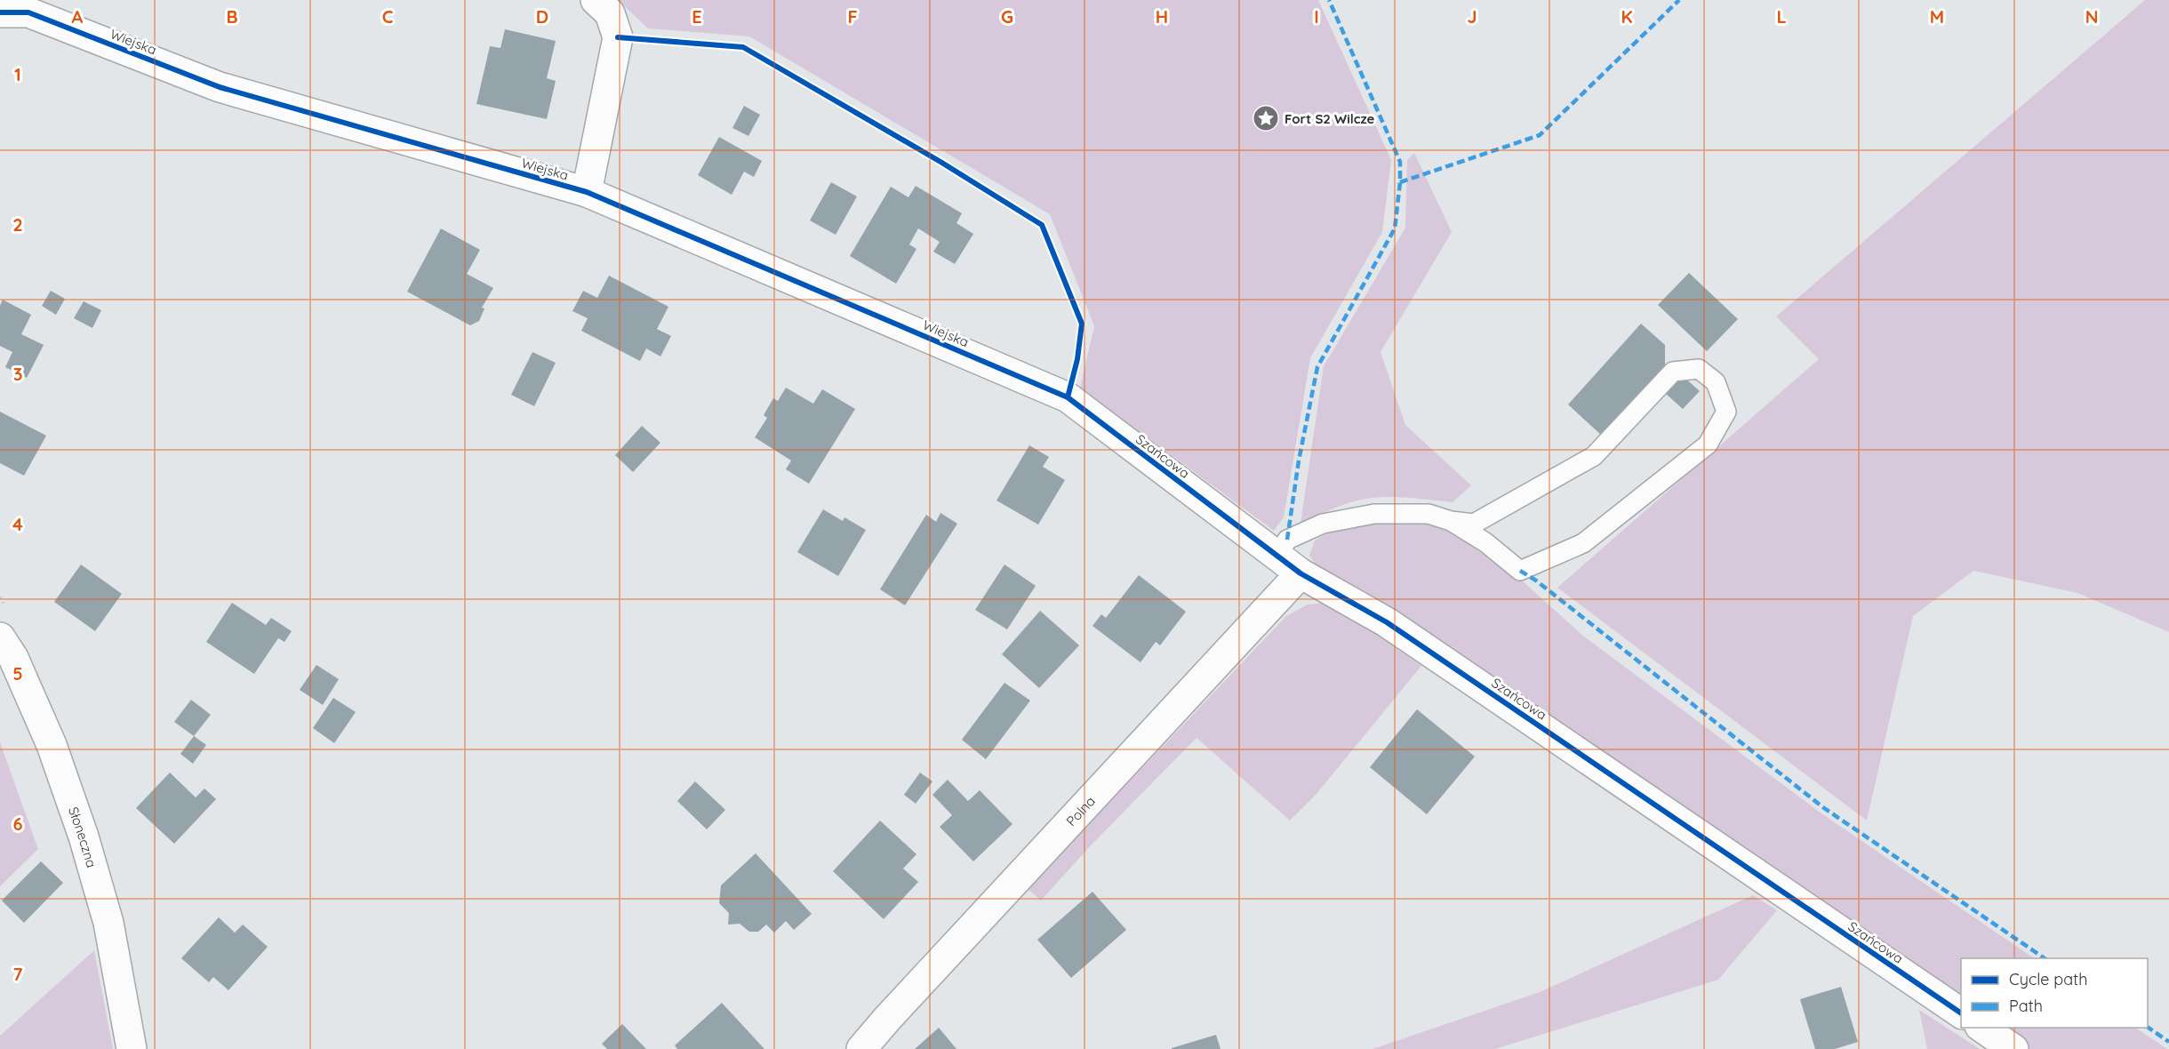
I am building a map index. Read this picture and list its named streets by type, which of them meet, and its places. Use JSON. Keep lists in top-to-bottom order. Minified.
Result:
{"streets":{"street":["Wiejska","Szańcowa","Polna","Słoneczna"]},"crossings":[["Wiejska","Szańcowa"],["Szańcowa","Polna"]],"places":{"place":["Fort S2 Wilcze"]},"legend":["Cycle path","Path"],"grid":{"columns":["A","B","C","D","E","F","G","H","I","J","K","L","M","N"],"rows":["1","2","3","4","5","6","7"]}}
